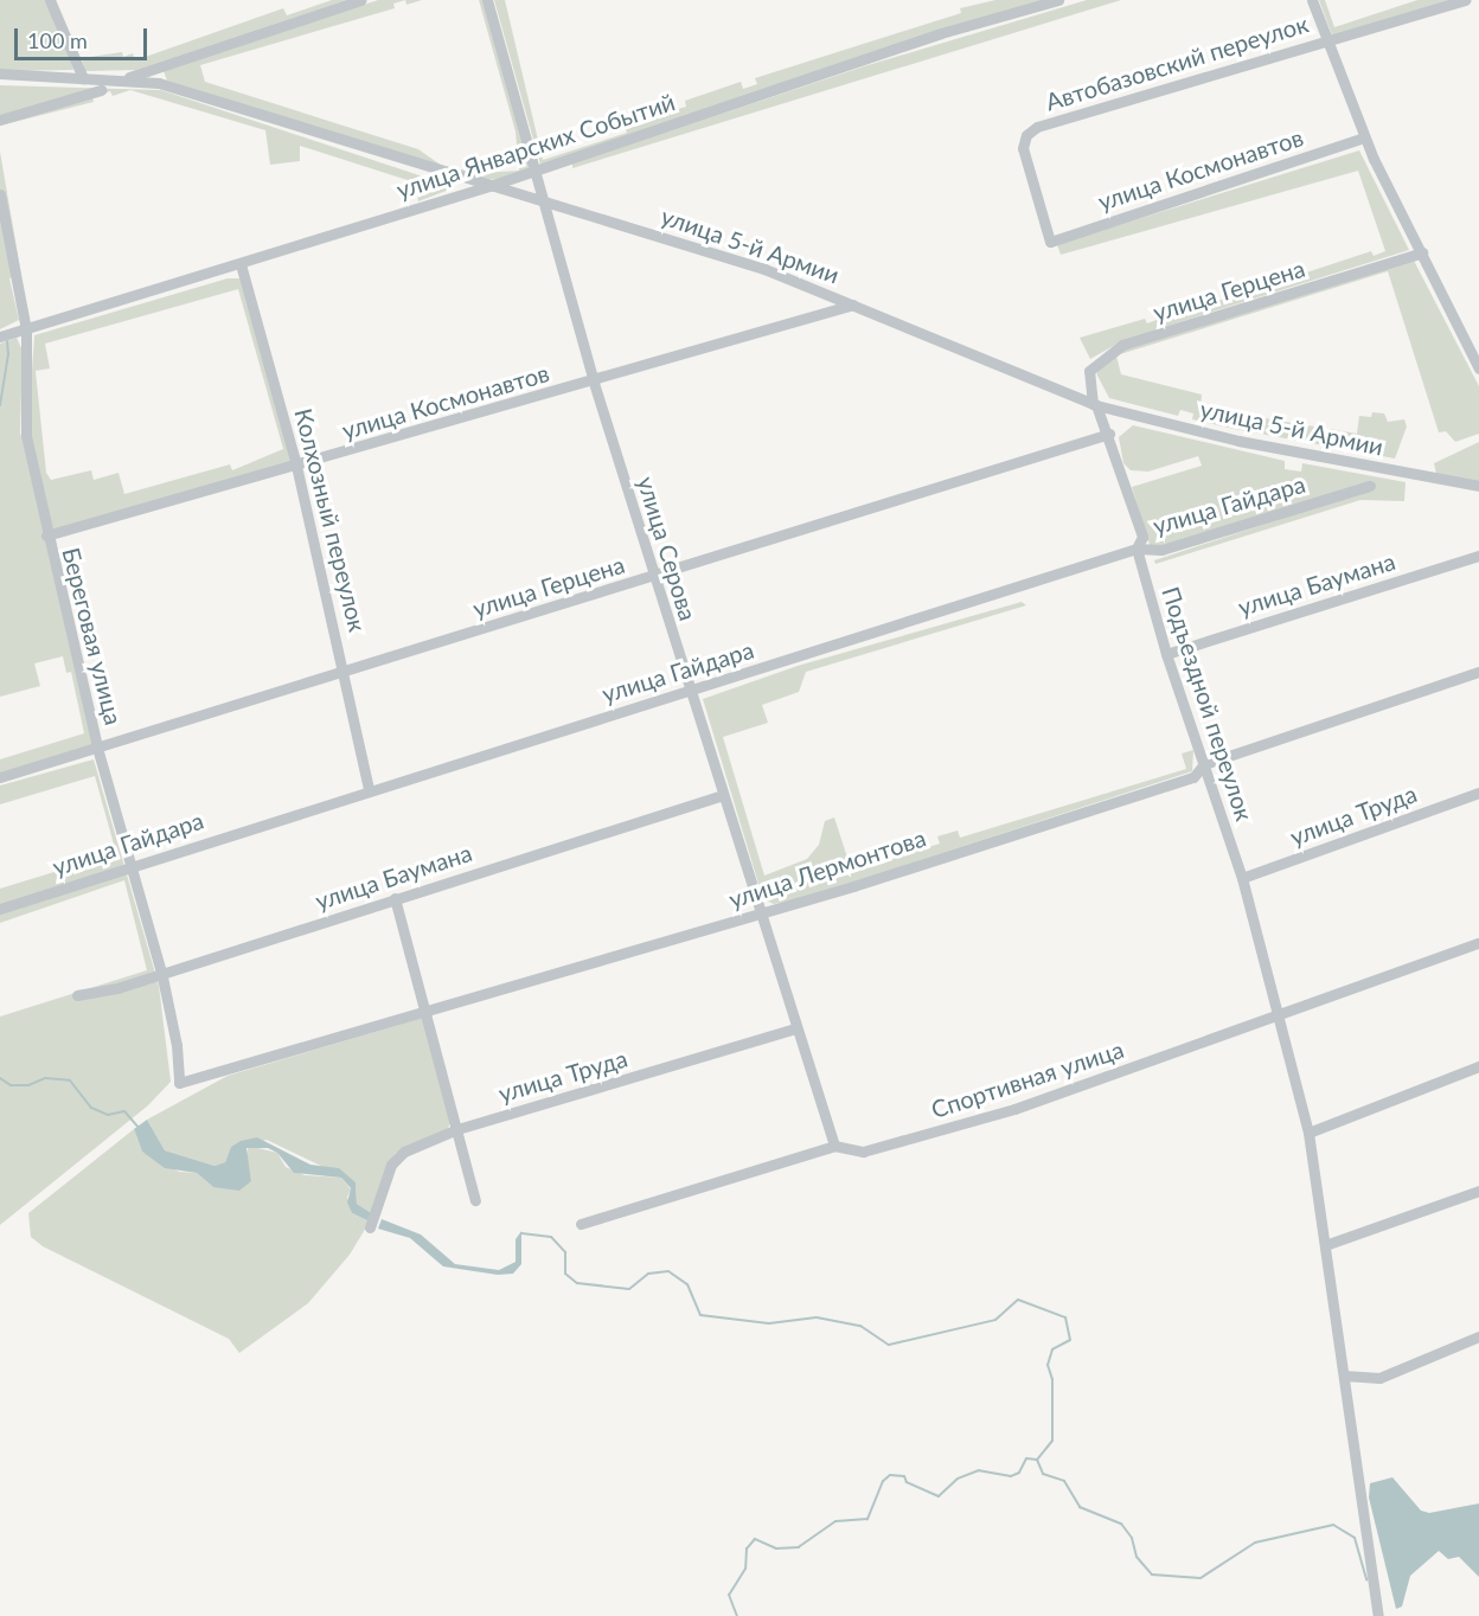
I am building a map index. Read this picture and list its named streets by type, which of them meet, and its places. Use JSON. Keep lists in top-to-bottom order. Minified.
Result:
{"streets":{"street":["Автобазовский переулок","улица Январских Событий","улица Космонавтов","улица 5-й Армии","улица Герцена","улица Гайдара","Колхозный переулок","улица Серова","улица Баумана","Береговая улица","Подъездной переулок","улица Труда","улица Лермонтова","Спортивная улица"]},"crossings":[["Автобазовский переулок","улица Космонавтов"],["улица Январских Событий","улица 5-й Армии"],["улица Январских Событий","Колхозный переулок"],["улица Январских Событий","улица Серова"],["улица Январских Событий","Береговая улица"],["улица Космонавтов","улица 5-й Армии"],["улица Космонавтов","Колхозный переулок"],["улица Космонавтов","улица Серова"],["улица Космонавтов","Береговая улица"],["улица 5-й Армии","улица Герцена"],["улица 5-й Армии","улица Серова"],["улица 5-й Армии","Подъездной переулок"],["улица Герцена","Колхозный переулок"],["улица Герцена","улица Серова"],["улица Герцена","Береговая улица"],["улица Герцена","Подъездной переулок"],["улица Гайдара","Колхозный переулок"],["улица Гайдара","улица Серова"],["улица Гайдара","Береговая улица"],["улица Гайдара","Подъездной переулок"],["улица Серова","улица Баумана"],["улица Серова","улица Труда"],["улица Серова","улица Лермонтова"],["улица Серова","Спортивная улица"],["улица Баумана","Береговая улица"],["улица Баумана","Подъездной переулок"],["Береговая улица","улица Лермонтова"],["Подъездной переулок","улица Труда"],["Подъездной переулок","улица Лермонтова"],["Подъездной переулок","Спортивная улица"]],"scale_bar":"100 m"}
